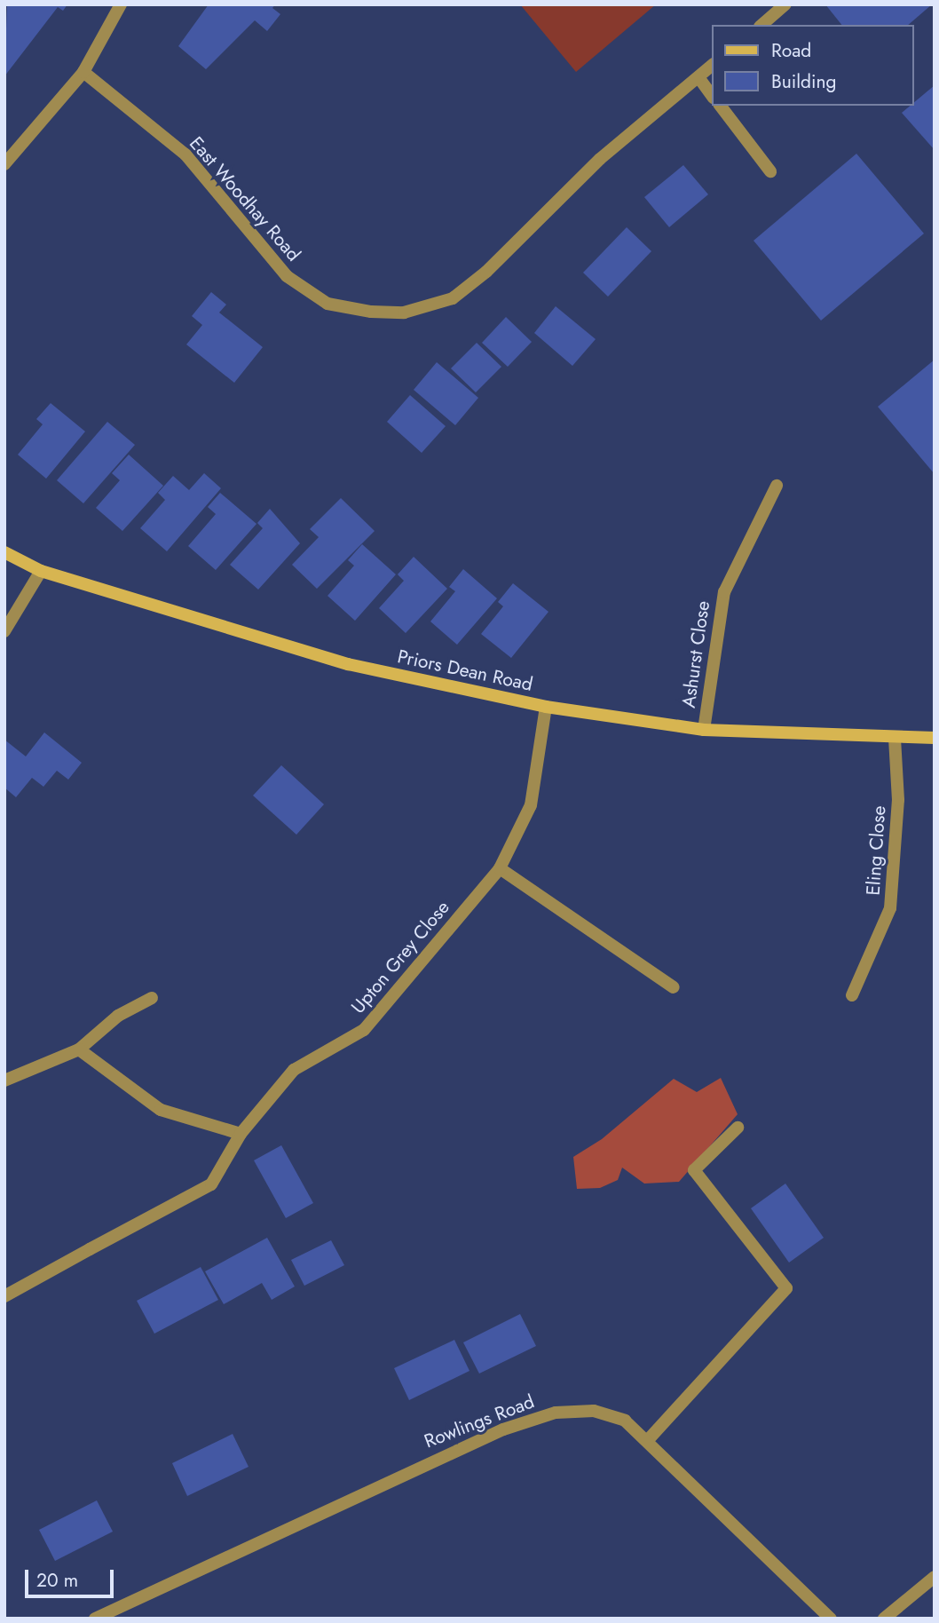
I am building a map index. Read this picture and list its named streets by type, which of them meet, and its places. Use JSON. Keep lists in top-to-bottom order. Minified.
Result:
{"streets":{"street":["East Woodhay Road","Ashurst Close","Priors Dean Road","Eling Close","Upton Grey Close","Rowlings Road"]},"crossings":[["Ashurst Close","Priors Dean Road"],["Priors Dean Road","Eling Close"],["Priors Dean Road","Upton Grey Close"]],"legend":["Road","Building"],"scale_bar":"20 m"}
